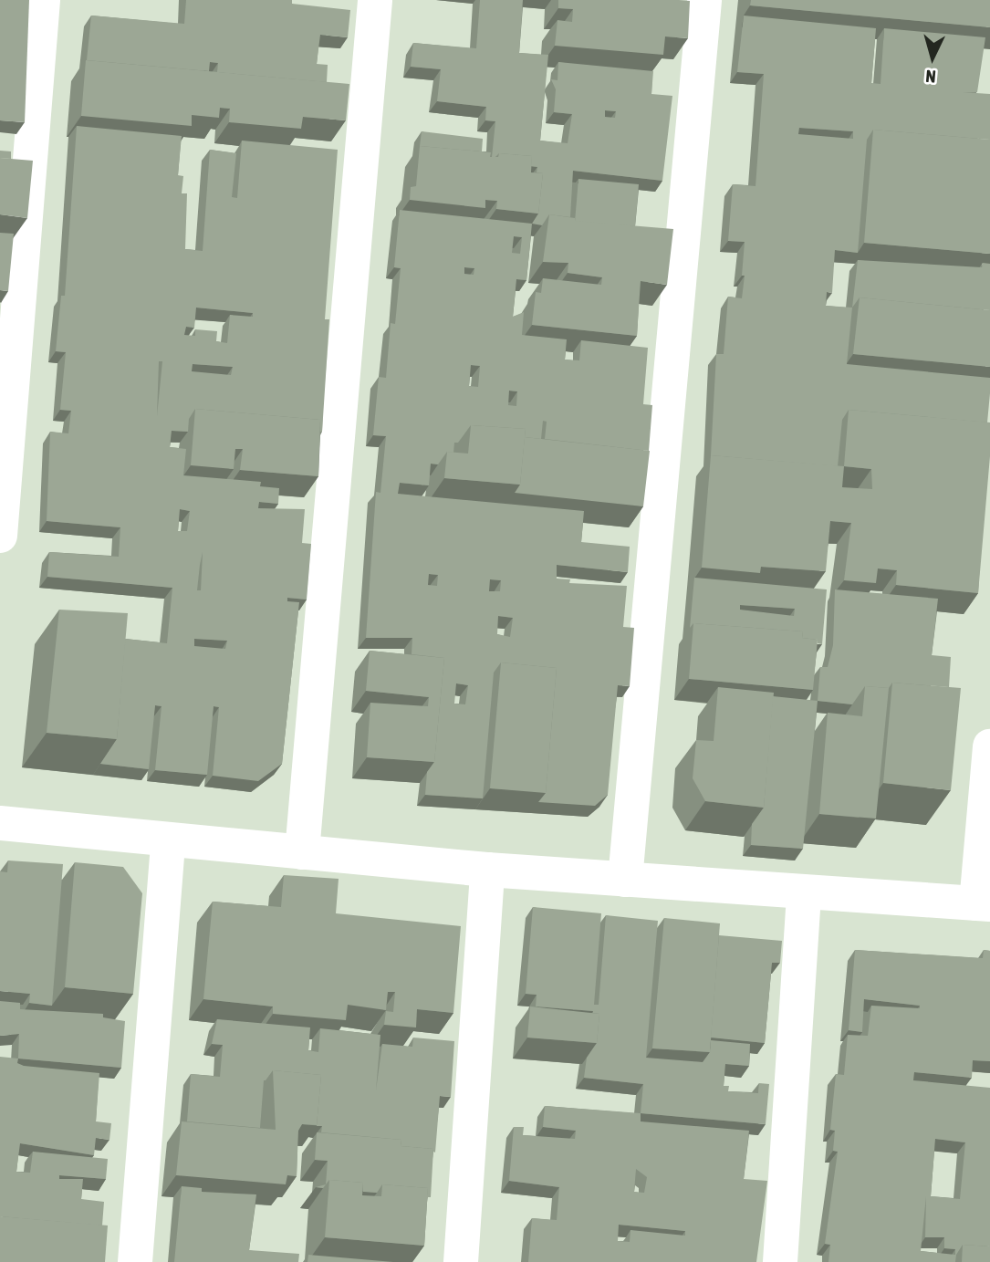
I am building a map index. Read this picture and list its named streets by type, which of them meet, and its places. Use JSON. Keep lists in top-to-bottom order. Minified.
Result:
{"north":"bottom"}
